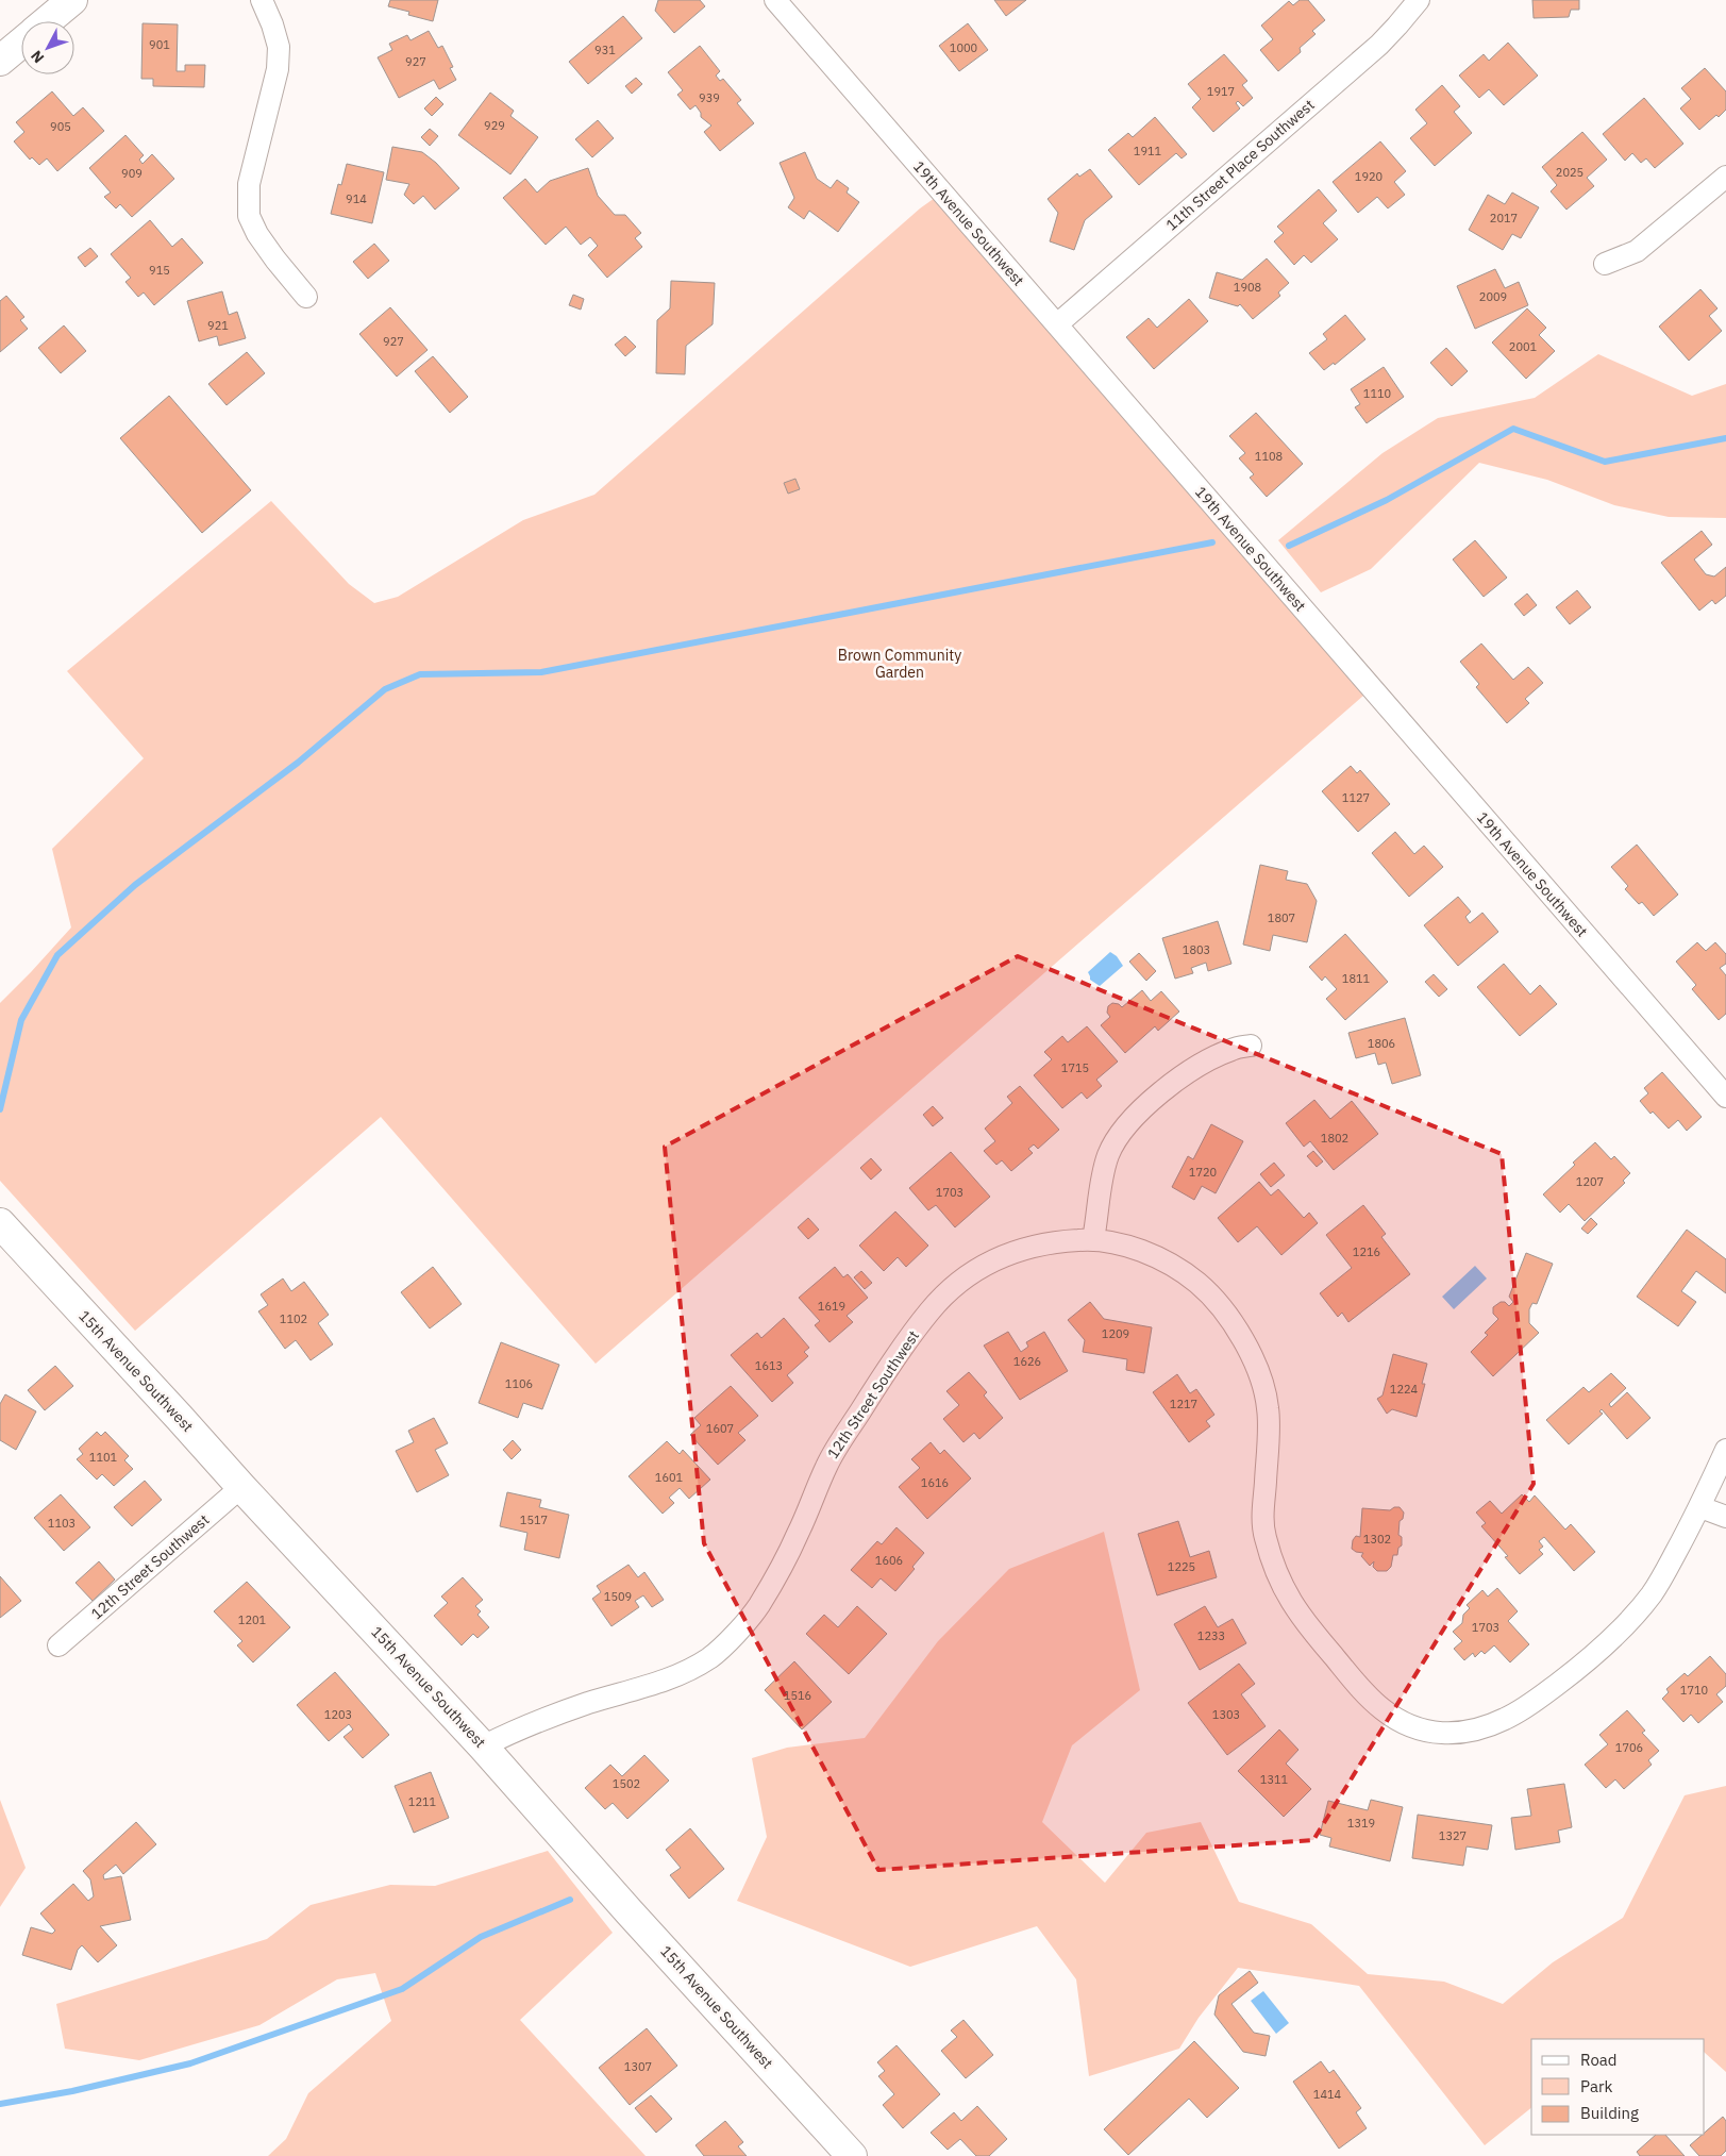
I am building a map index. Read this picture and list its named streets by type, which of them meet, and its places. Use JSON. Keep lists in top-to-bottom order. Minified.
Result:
{"streets":{"street":["11th Street Place Southwest","19th Avenue Southwest","15th Avenue Southwest","12th Street Southwest"]},"crossings":[["11th Street Place Southwest","19th Avenue Southwest"],["15th Avenue Southwest","12th Street Southwest"]],"parks":["Brown Community Garden"],"house_numbers":["901","1000","931","927","1917","939","929","905","1911","2025","909","1920","914","2017","915","1908","2009","921","927","2001","1110","1108","1127","1807","1803","1811","1806","1715","1802","1720","1207","1703","1216","1619","1102","1209","1626","1613","1106","1224","1217","1607","1101","1601","1616","1517","1103","1302","1606","1225","1509","1201","1703","1233","1710","1516","1203","1303","1706","1311","1502","1211","1319","1327","1307","1414"],"legend":["Road","Park","Building"],"north":"bottom left"}
